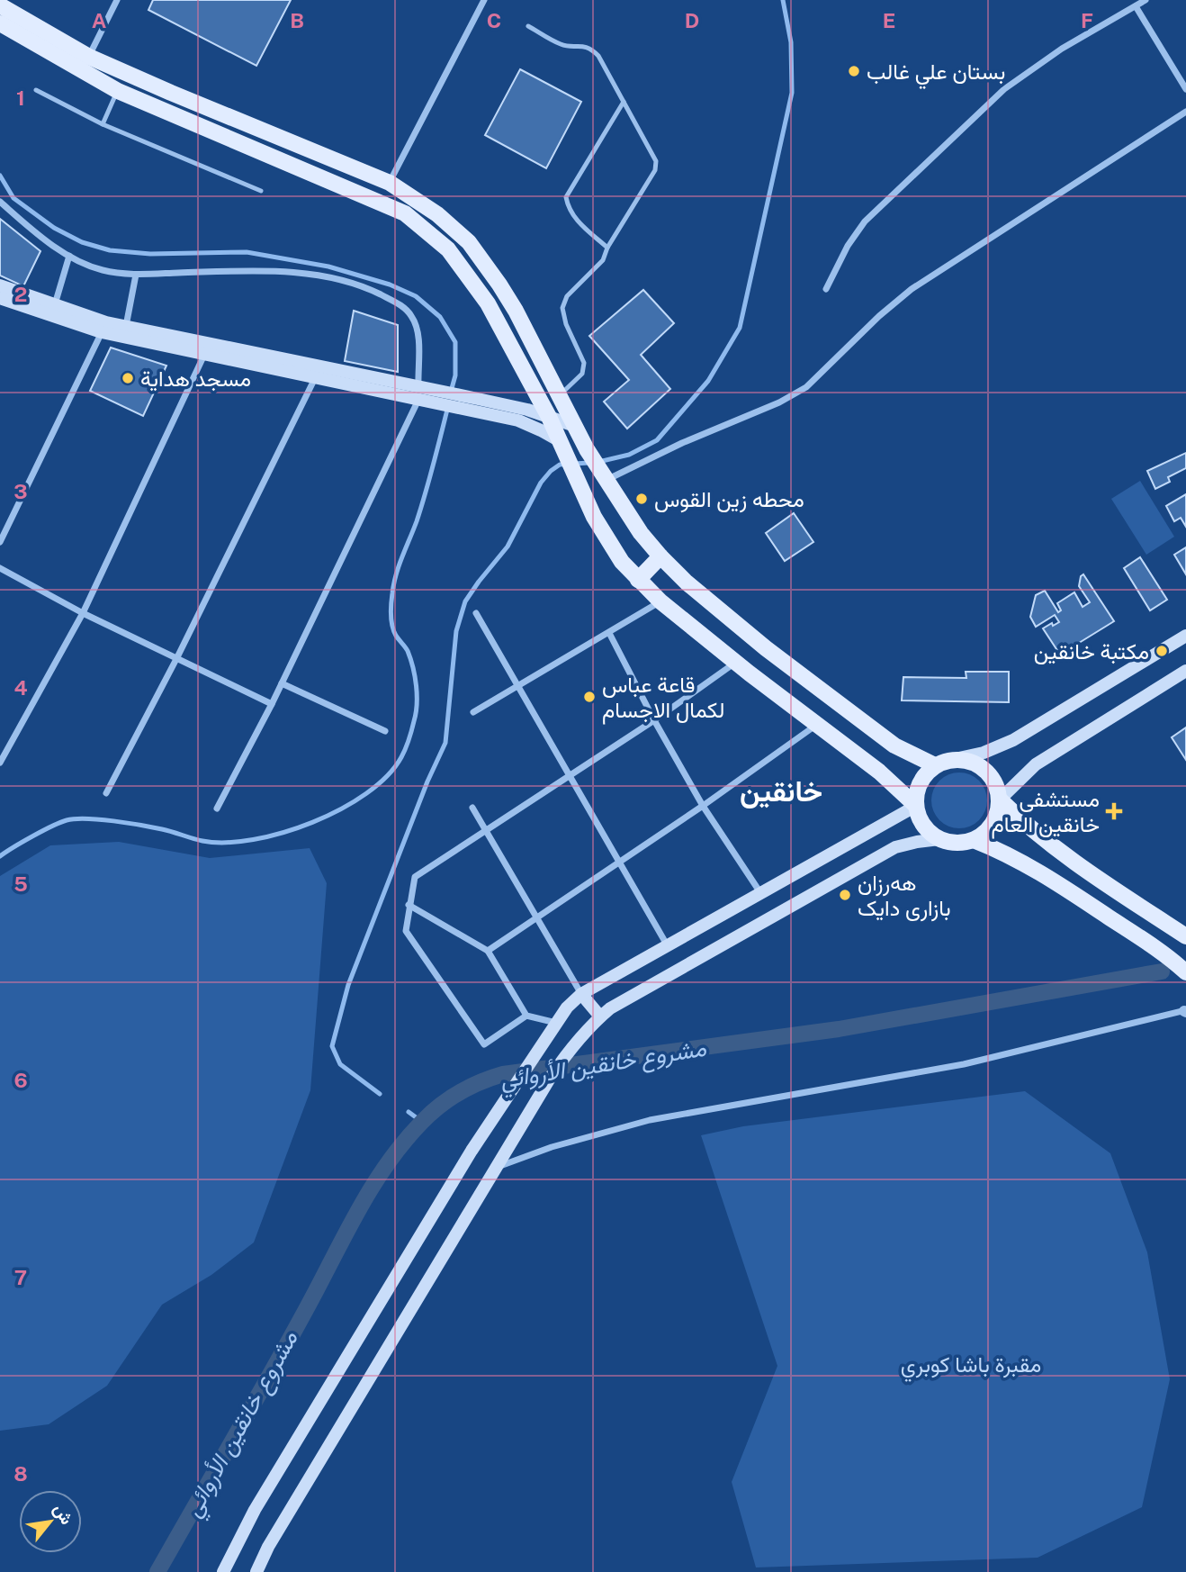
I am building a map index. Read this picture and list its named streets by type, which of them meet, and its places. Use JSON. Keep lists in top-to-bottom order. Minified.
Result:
{"districts":["خانقين"],"water":["مشروع خانقين الأروائي"],"parks":["مقبرة باشا كوبري"],"places":{"other":["بستان علي غالب","مسجد هداية","محطه زين القوس","مكتبة خانقين","قاعة عباس لكمال الاجسام","هەرزان بازاری دایک"],"health":["مستشفى خانقين العام"]},"north":"top right","grid":{"columns":["A","B","C","D","E","F"],"rows":["1","2","3","4","5","6","7","8"]}}
